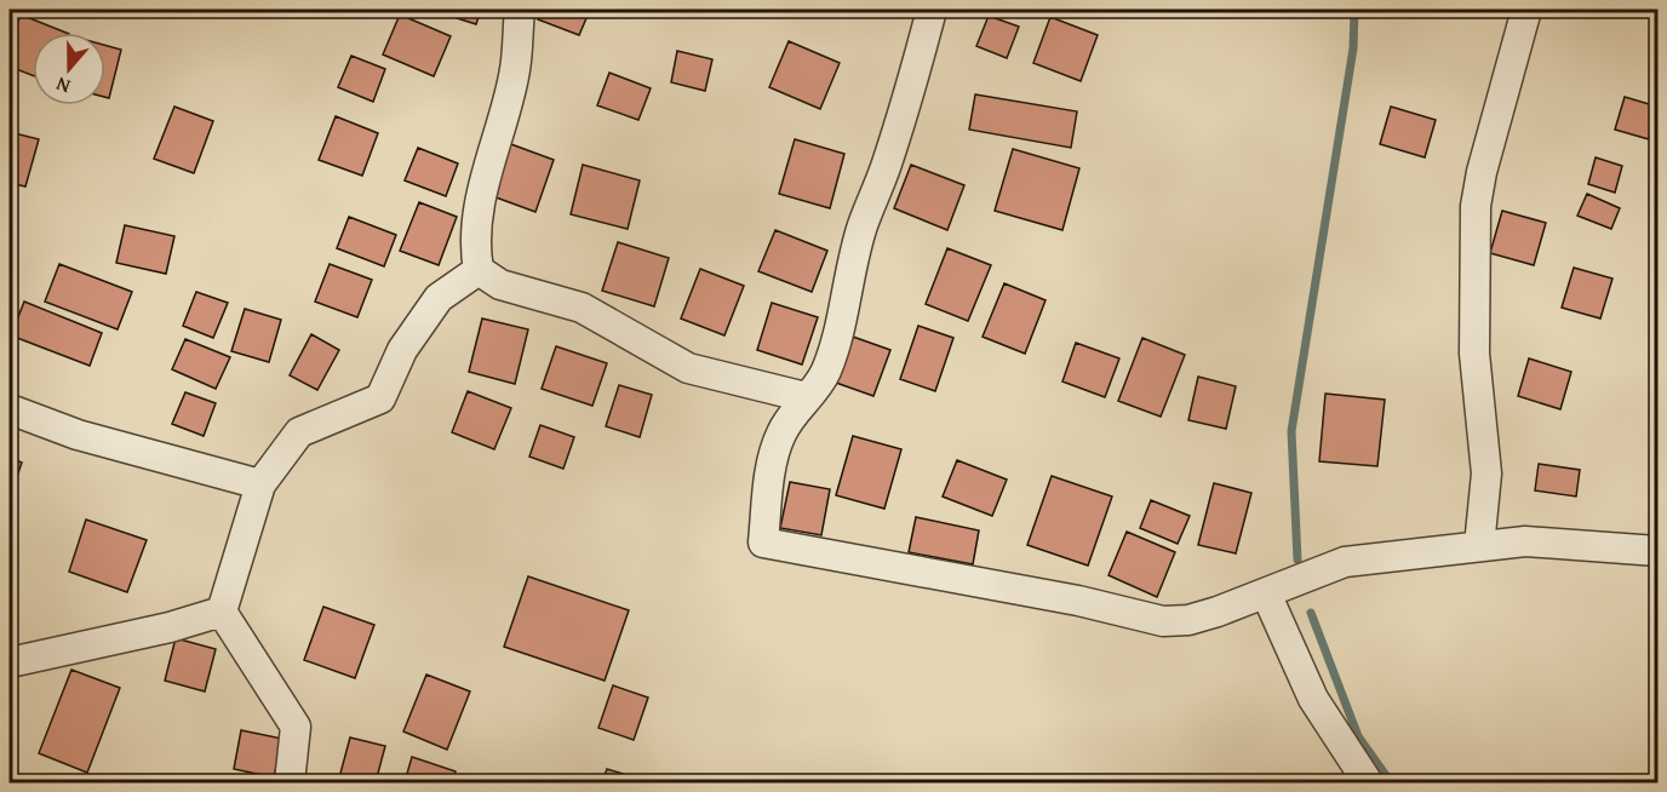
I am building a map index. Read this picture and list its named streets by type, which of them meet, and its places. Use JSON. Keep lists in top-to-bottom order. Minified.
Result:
{"north":"bottom"}
